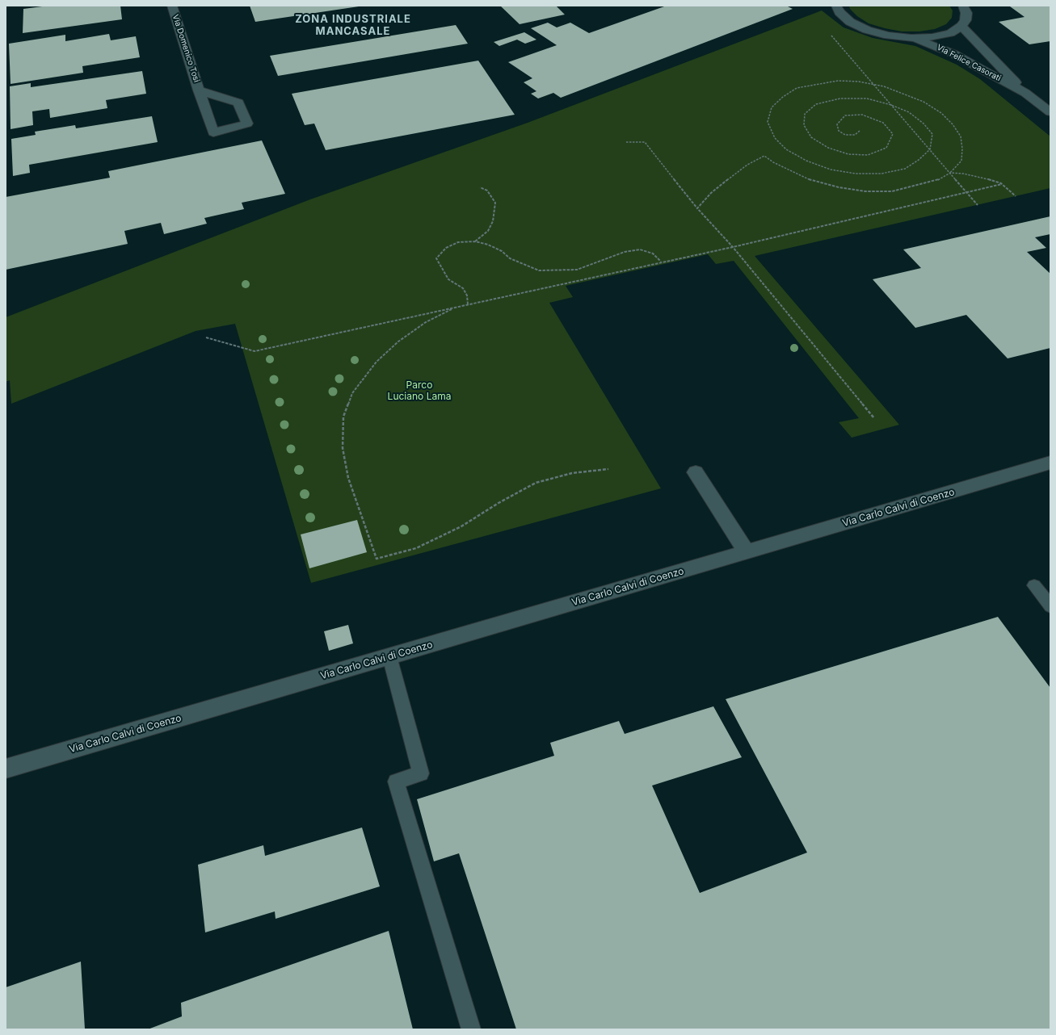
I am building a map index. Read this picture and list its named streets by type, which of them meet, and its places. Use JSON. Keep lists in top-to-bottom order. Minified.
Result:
{"streets":{"street":["Via Domenico Tosi","Via Felice Casorati","Via Carlo Calvi di Coenzo"]},"districts":["ZONA INDUSTRIALE MANCASALE"],"parks":["Parco Luciano Lama"]}
